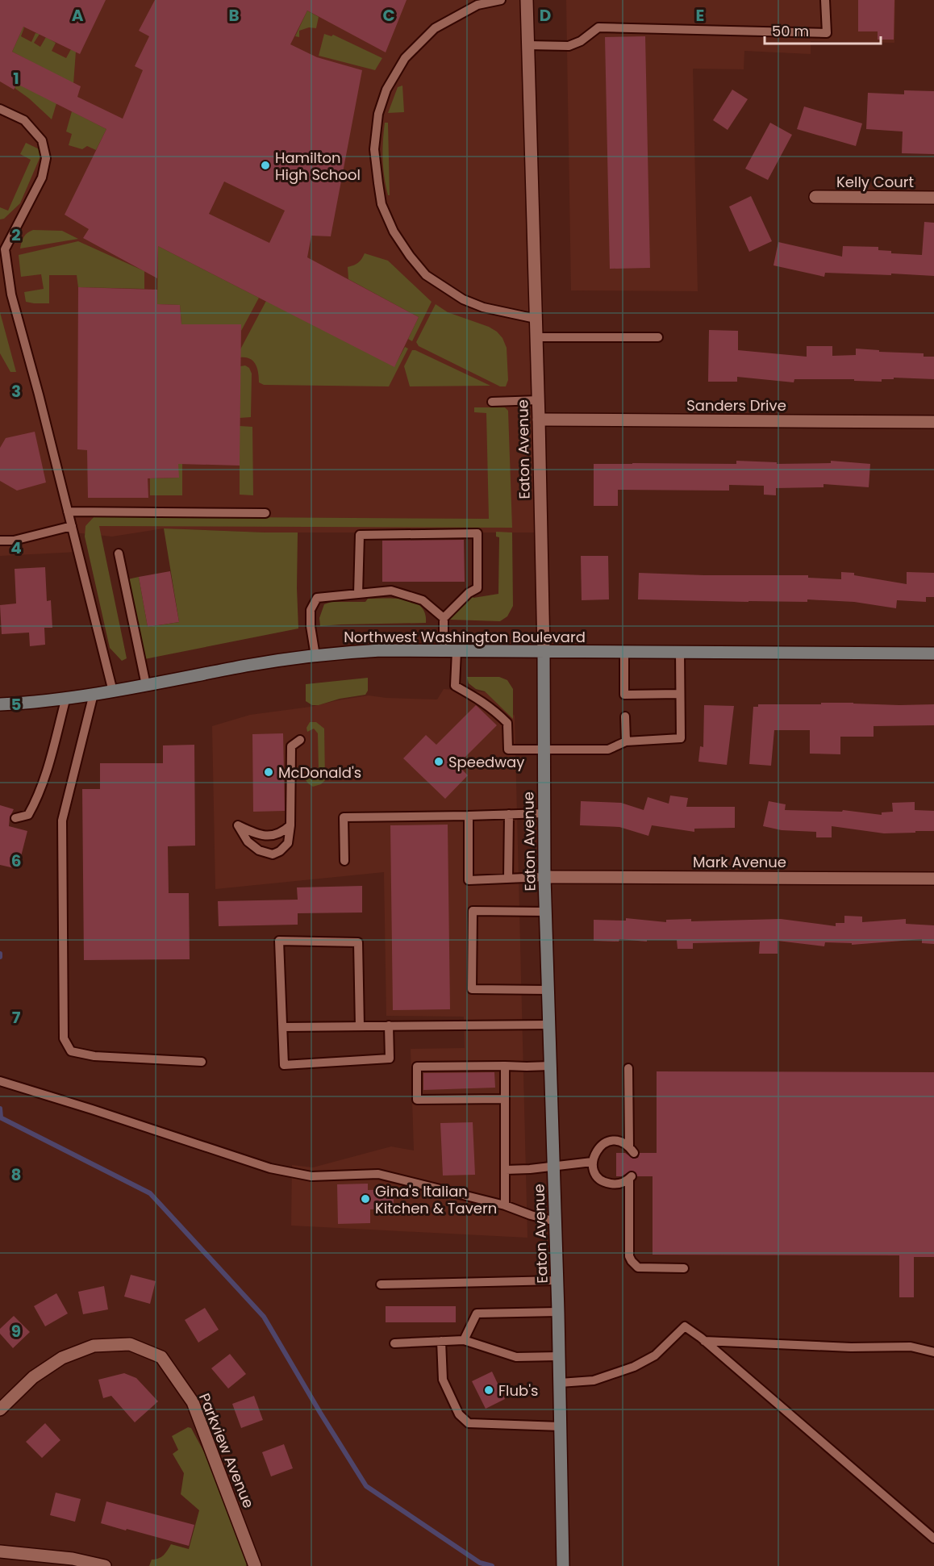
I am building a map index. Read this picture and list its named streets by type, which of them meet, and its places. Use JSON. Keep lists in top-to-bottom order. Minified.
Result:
{"streets":{"main road":["Eaton Avenue","Northwest Washington Boulevard"],"street":["Kelly Court","Sanders Drive","Mark Avenue","Parkview Avenue"]},"crossings":[["Sanders Drive","Eaton Avenue"],["Eaton Avenue","Northwest Washington Boulevard"],["Eaton Avenue","Mark Avenue"]],"places":["Hamilton High School","Speedway","McDonald's","Gina's Italian Kitchen & Tavern","Flub's"],"scale_bar":"50 m","grid":{"columns":["A","B","C","D","E"],"rows":["1","2","3","4","5","6","7","8","9"]}}
